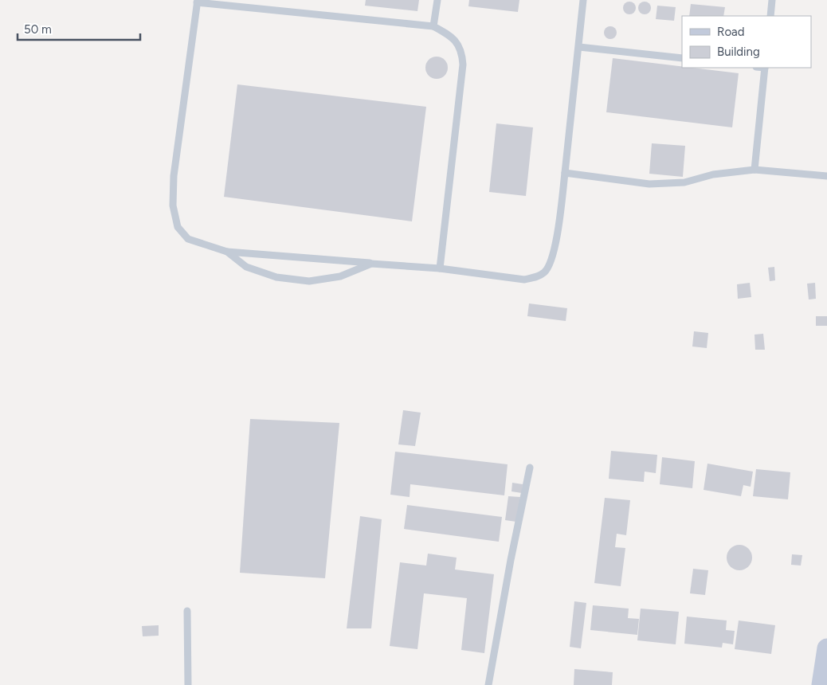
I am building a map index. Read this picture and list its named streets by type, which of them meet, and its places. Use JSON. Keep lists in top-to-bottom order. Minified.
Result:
{"legend":["Road","Building"],"scale_bar":"50 m"}
